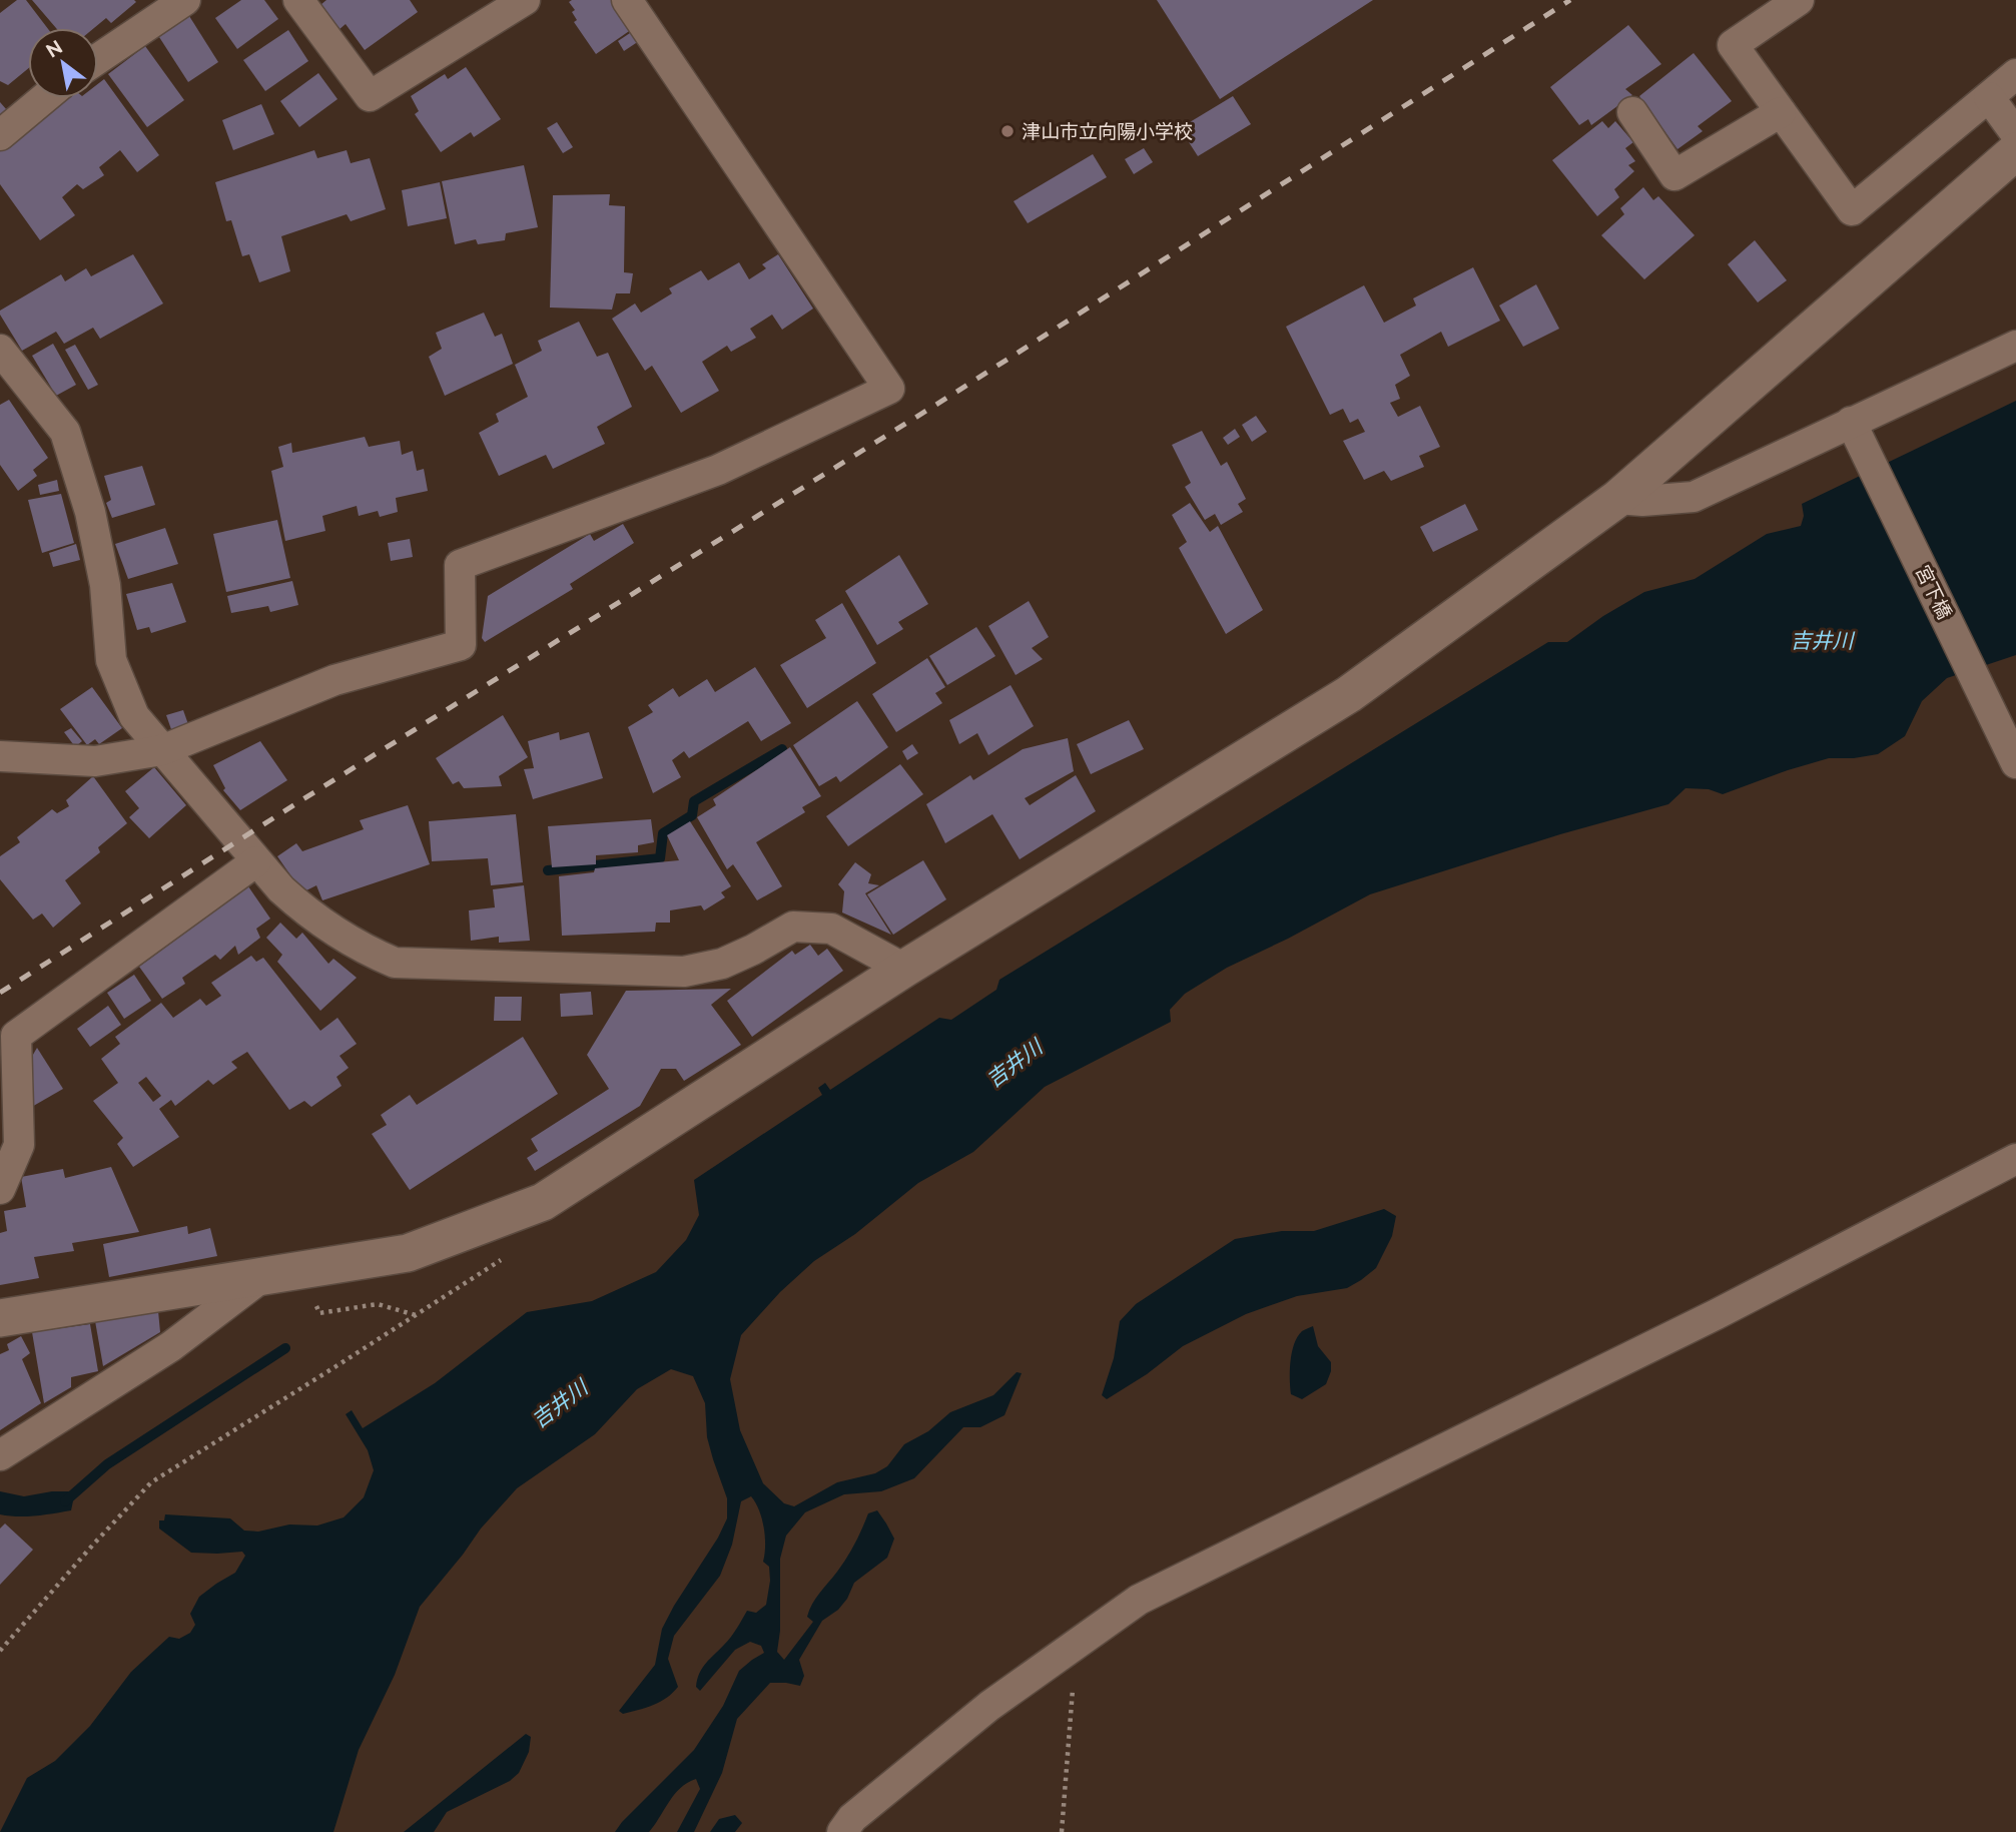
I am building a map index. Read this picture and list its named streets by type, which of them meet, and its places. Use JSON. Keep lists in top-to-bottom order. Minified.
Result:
{"streets":{"street":["宮下橋"]},"water":["吉井川"],"places":["津山市立向陽小学校"],"north":"top left"}
